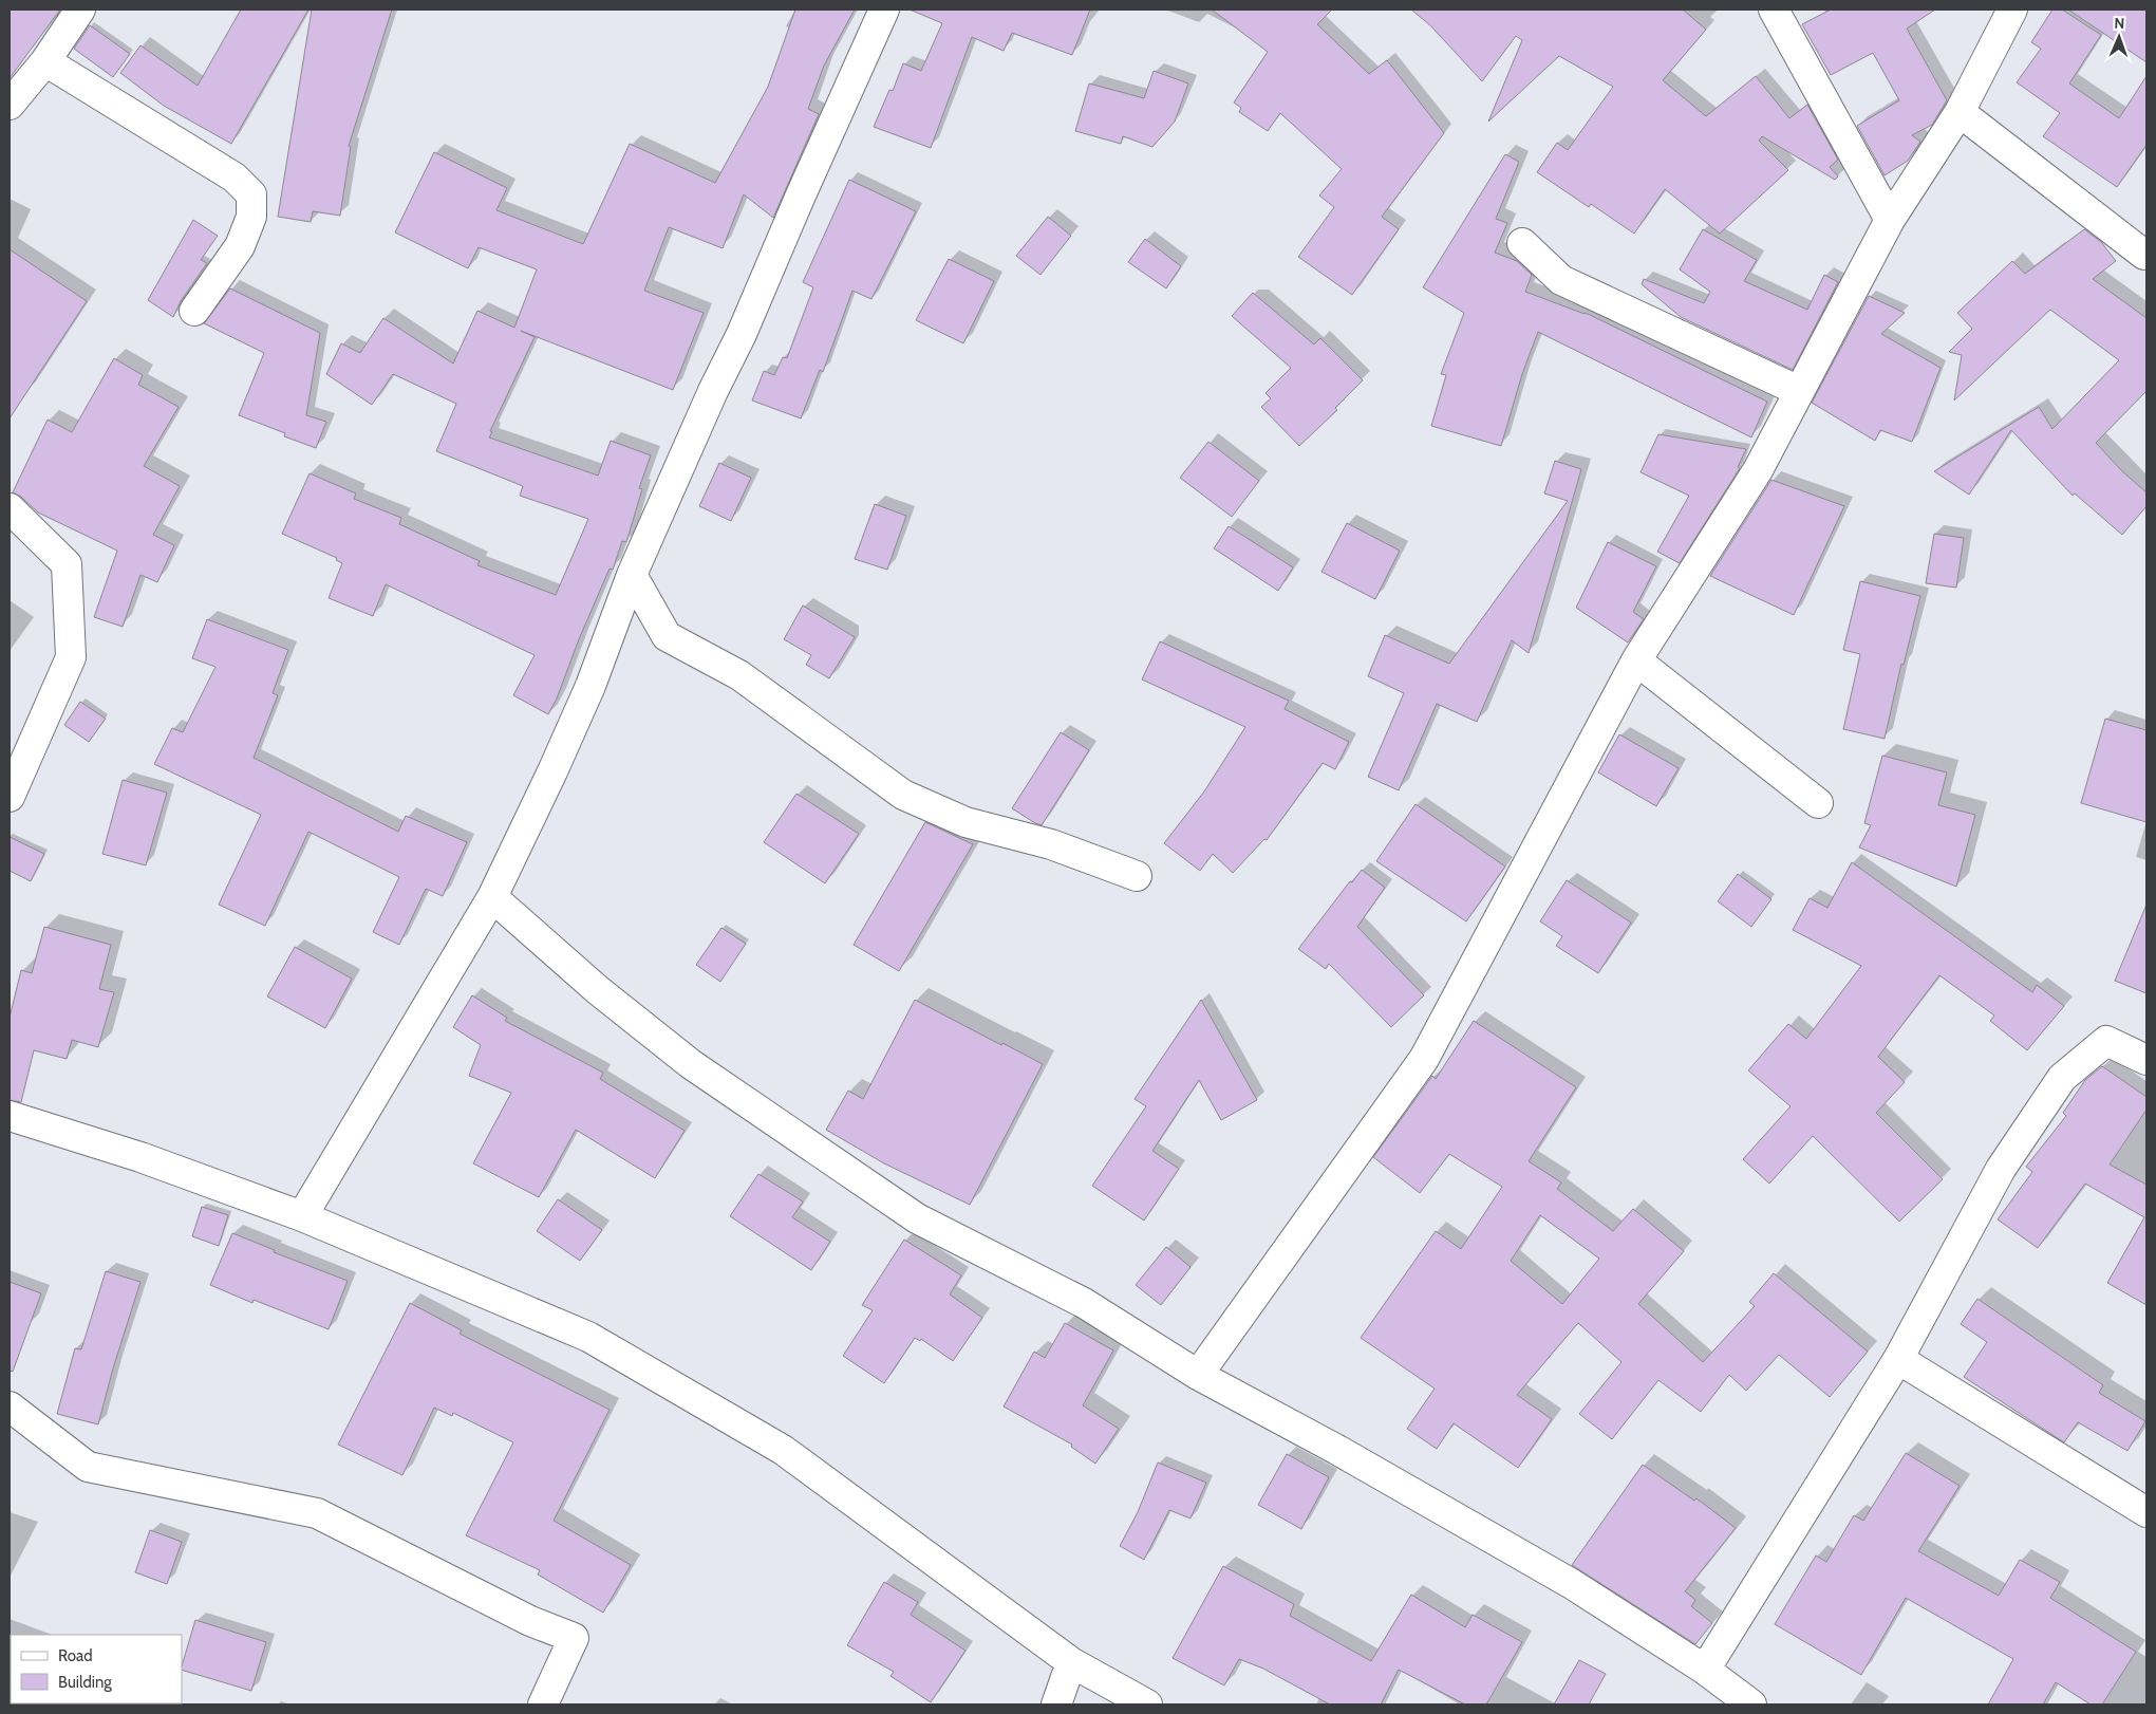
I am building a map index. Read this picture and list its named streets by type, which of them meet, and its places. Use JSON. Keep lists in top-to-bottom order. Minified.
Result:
{"legend":["Road","Building"],"north":"top"}
